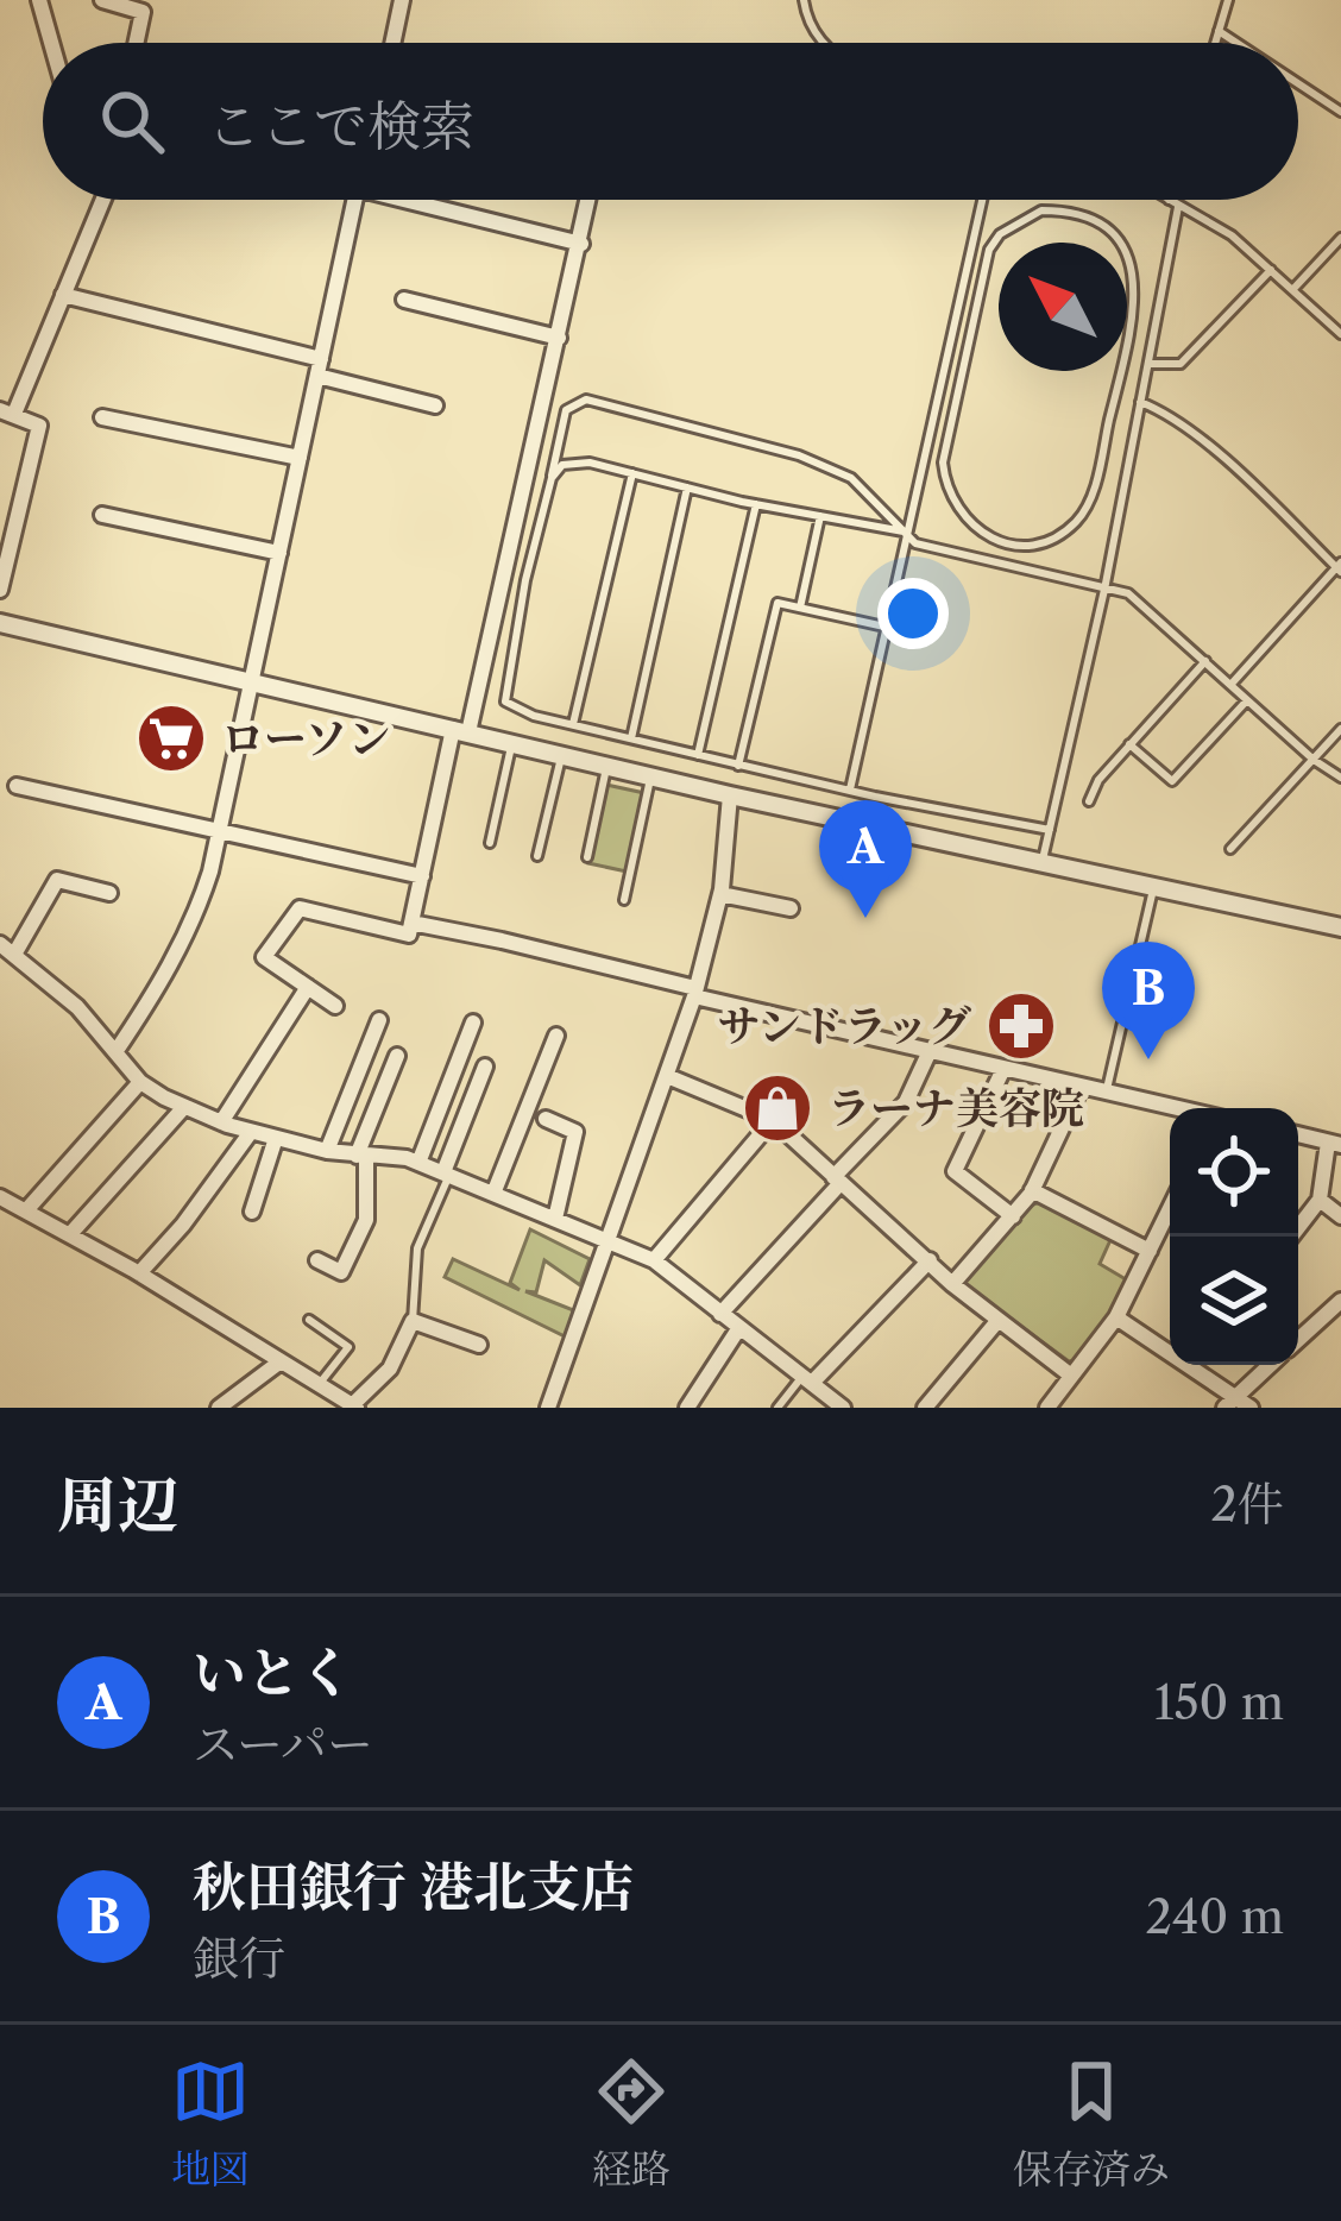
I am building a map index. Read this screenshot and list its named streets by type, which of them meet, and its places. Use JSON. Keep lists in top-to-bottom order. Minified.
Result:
{"places":{"supermarket":["ローソン"],"pharmacy":["サンドラッグ"],"shop":["ラーナ美容院"]},"north":"top left","page":{"search":"ここで検索","pins":["A","B"],"heading":["周辺","2件"],"list":[{"mark":"A","name":"いとく","note":"スーパー","value":"150 m"},{"mark":"B","name":"秋田銀行 港北支店","note":"銀行","value":"240 m"}],"nav":["地図","経路","保存済み"]}}
